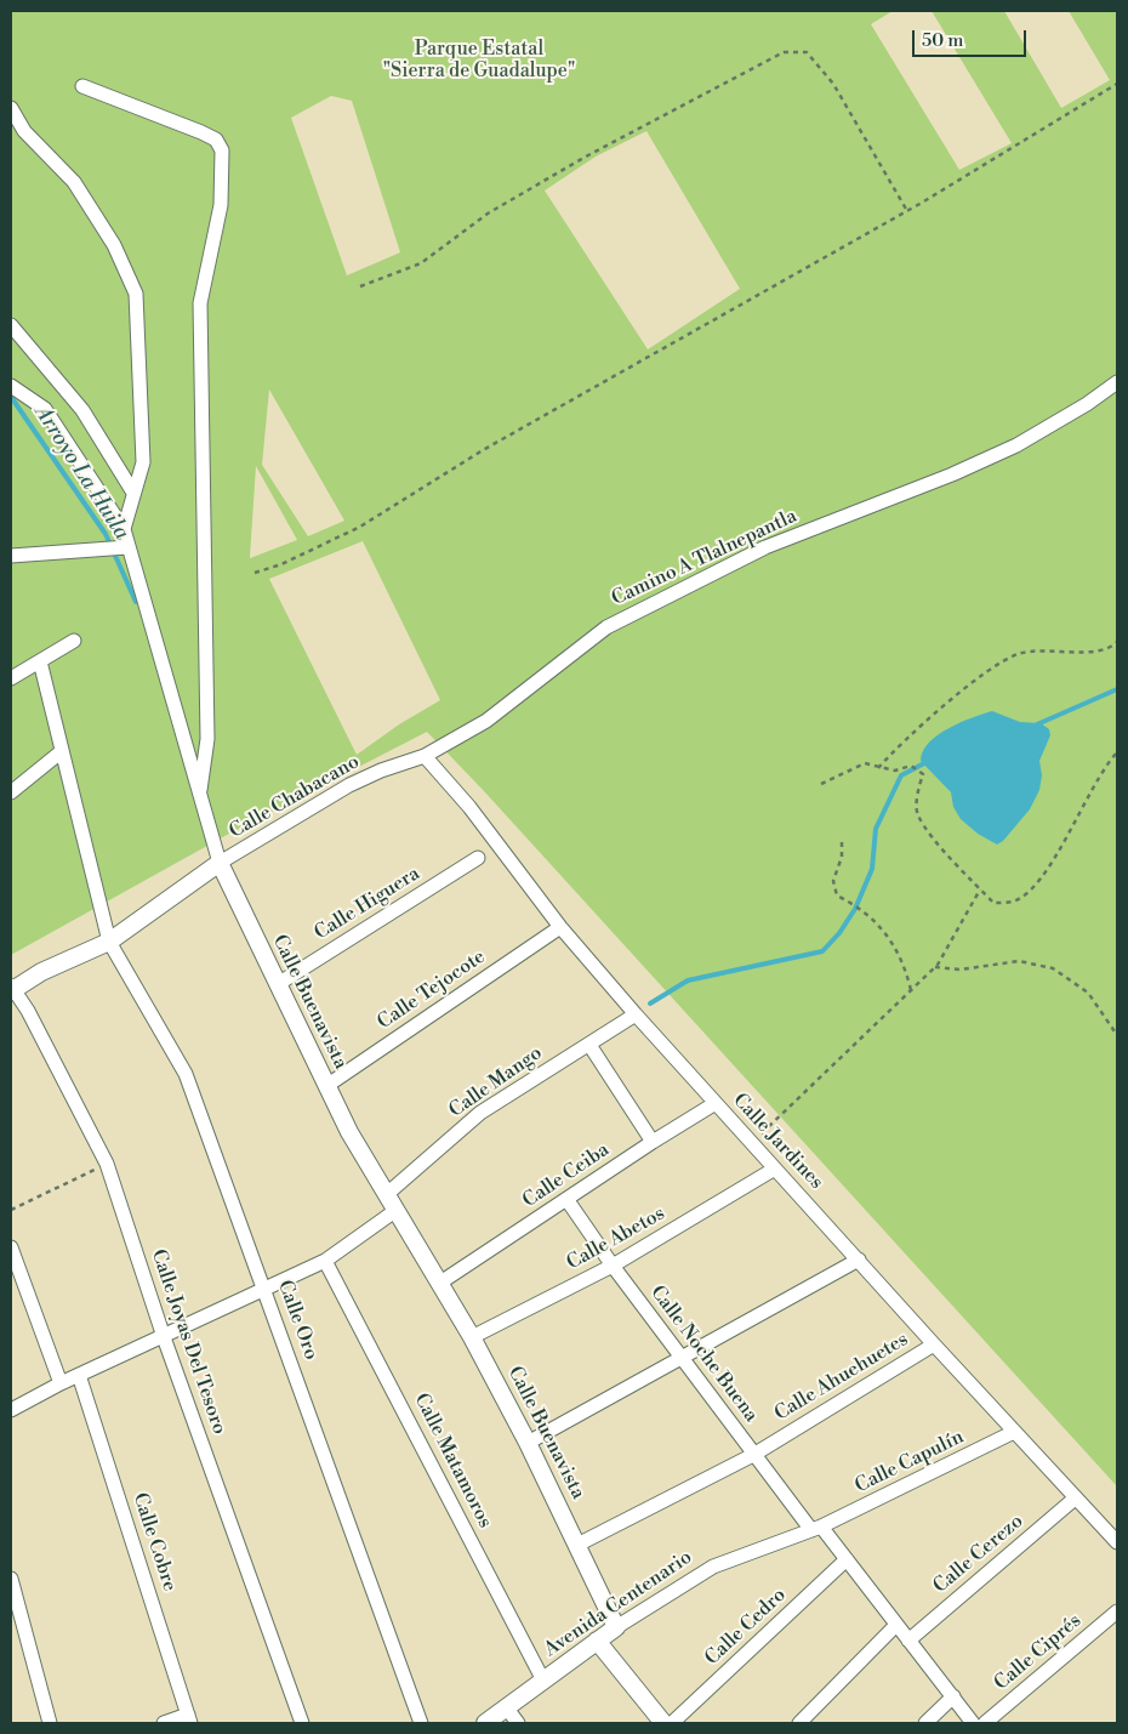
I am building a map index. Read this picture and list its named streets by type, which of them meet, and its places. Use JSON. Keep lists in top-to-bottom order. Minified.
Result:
{"streets":{"street":["Camino A Tlalnepantla","Calle Chabacano","Calle Higuera","Calle Tejocote","Calle Buenavista","Calle Mango","Calle Jardines","Calle Ceiba","Calle Abetos","Calle Oro","Calle Joyas Del Tesoro","Calle Noche Buena","Calle Ahuehuetes","Calle Matamoros","Calle Capulín","Calle Cobre","Calle Cerezo","Avenida Centenario","Calle Cedro","Calle Ciprés"]},"crossings":[["Camino A Tlalnepantla","Calle Chabacano"],["Camino A Tlalnepantla","Calle Jardines"],["Calle Chabacano","Calle Buenavista"],["Calle Chabacano","Calle Jardines"],["Calle Higuera","Calle Buenavista"],["Calle Tejocote","Calle Buenavista"],["Calle Tejocote","Calle Jardines"],["Calle Buenavista","Calle Mango"],["Calle Buenavista","Calle Ceiba"],["Calle Buenavista","Calle Abetos"],["Calle Buenavista","Calle Ahuehuetes"],["Calle Buenavista","Avenida Centenario"],["Calle Mango","Calle Jardines"],["Calle Jardines","Calle Ceiba"],["Calle Jardines","Calle Abetos"],["Calle Jardines","Calle Ahuehuetes"],["Calle Jardines","Calle Capulín"],["Calle Jardines","Calle Cerezo"],["Calle Ceiba","Calle Noche Buena"],["Calle Abetos","Calle Noche Buena"],["Calle Noche Buena","Calle Ahuehuetes"],["Calle Noche Buena","Calle Capulín"],["Calle Noche Buena","Calle Cerezo"],["Calle Noche Buena","Avenida Centenario"],["Calle Noche Buena","Calle Cedro"],["Calle Matamoros","Avenida Centenario"],["Calle Capulín","Avenida Centenario"]],"water":["Arroyo La Huila"],"parks":["Parque Estatal \"Sierra de Guadalupe\""],"scale_bar":"50 m"}
